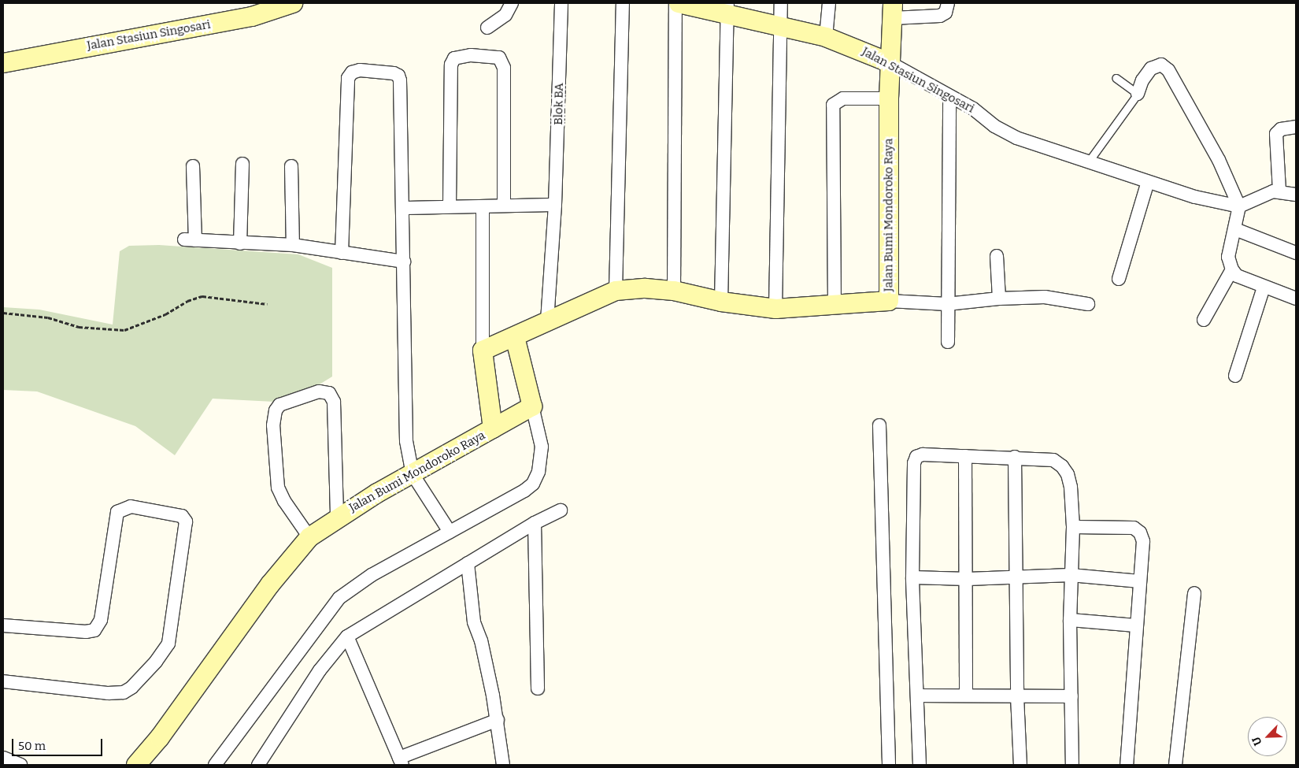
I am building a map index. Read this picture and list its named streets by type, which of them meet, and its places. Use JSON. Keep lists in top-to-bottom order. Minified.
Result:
{"streets":{"street":["Jalan Stasiun Singosari","Blok BA","Jalan Bumi Mondoroko Raya"]},"crossings":[["Jalan Stasiun Singosari","Jalan Bumi Mondoroko Raya"],["Blok BA","Jalan Bumi Mondoroko Raya"]],"scale_bar":"50 m","north":"bottom left"}
